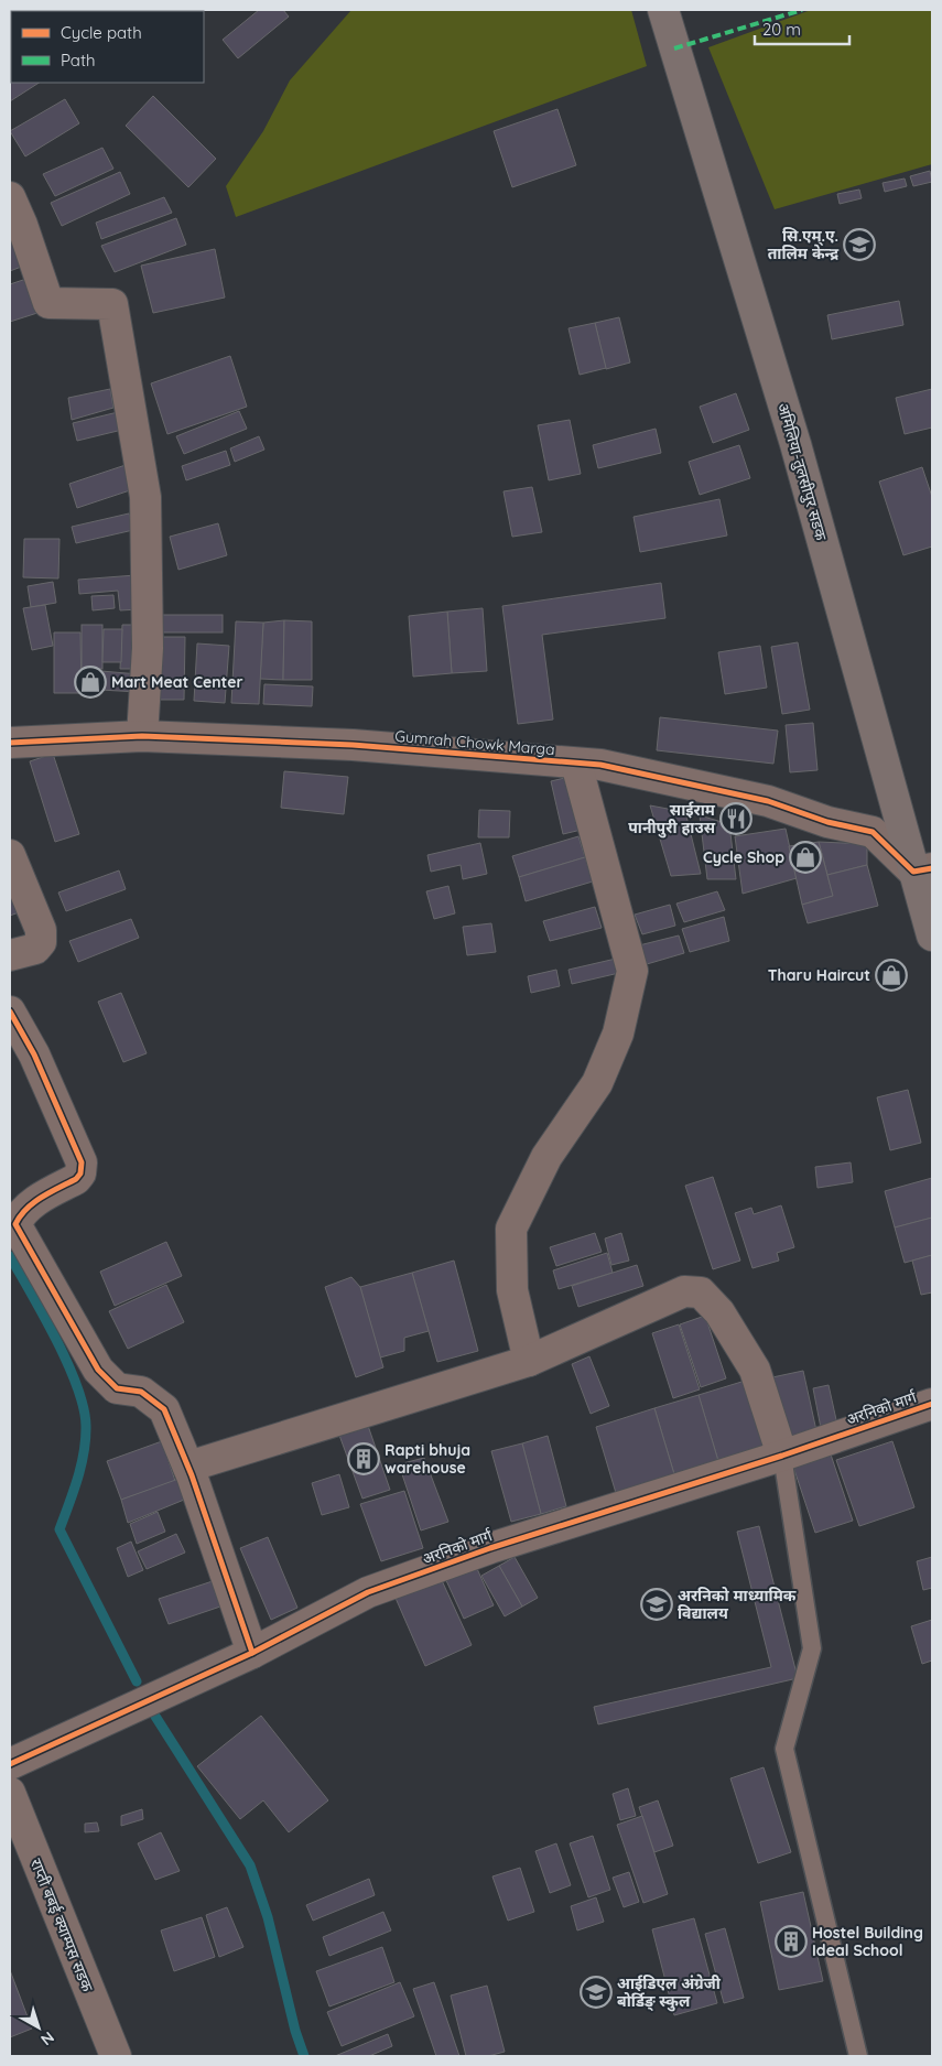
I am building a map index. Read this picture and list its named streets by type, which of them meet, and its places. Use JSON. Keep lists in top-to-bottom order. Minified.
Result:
{"streets":{"main road":["अमिलिया-तुलसीपुर सडक"],"street":["Gumrah Chowk Marga","अरनिको मार्ग","राप्ती बबई क्याम्पस सडक"]},"crossings":[["अमिलिया-तुलसीपुर सडक","Gumrah Chowk Marga"]],"places":{"school or university":["सि.एम्.ए. तालिम केन्द्र","अरनिको माध्यामिक विद्यालय","आईडिएल अंग्रेजी बोर्डिङ् स्कुल"],"shop":["Mart Meat Center","Cycle Shop","Tharu Haircut"],"restaurant":["साईराम पानीपुरी हाउस"],"building":["Rapti bhuja warehouse","Hostel Building Ideal School"]},"legend":["Cycle path","Path"],"scale_bar":"20 m","north":"bottom right"}
